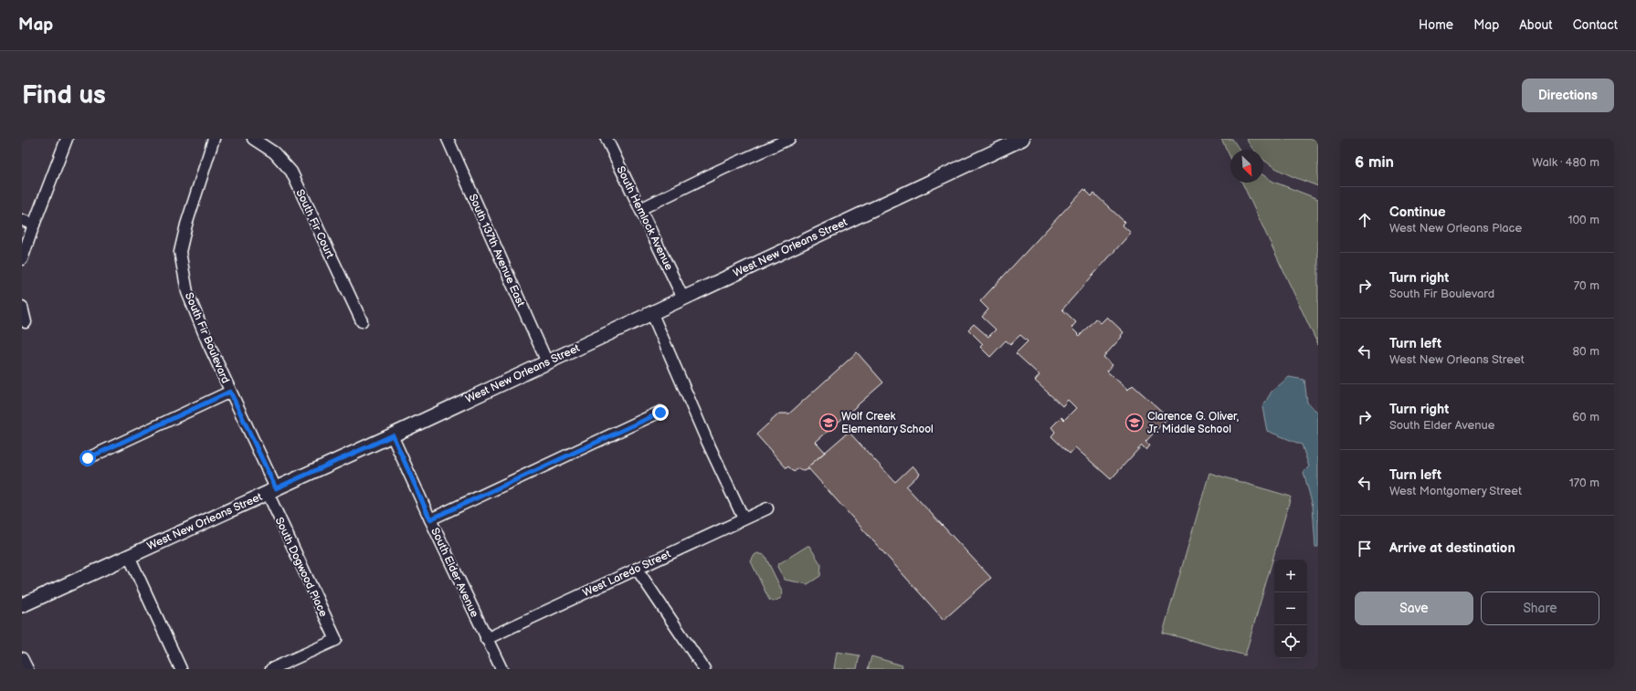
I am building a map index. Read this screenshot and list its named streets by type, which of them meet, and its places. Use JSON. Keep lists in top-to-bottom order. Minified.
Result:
{"streets":{"street":["South Hemlock Avenue","South Fir Court","West New Orleans Street","South 137th Avenue East","South Fir Boulevard","South Dogwood Place","South Elder Avenue","West Laredo Street"]},"crossings":[["South Hemlock Avenue","West New Orleans Street"],["West New Orleans Street","South 137th Avenue East"],["West New Orleans Street","South Fir Boulevard"],["West New Orleans Street","South Dogwood Place"],["West New Orleans Street","South Elder Avenue"],["South Fir Boulevard","South Dogwood Place"],["South Elder Avenue","West Laredo Street"]],"places":{"school or university":["Wolf Creek Elementary School","Clarence G. Oliver, Jr. Middle School"]},"north":"bottom right","page":{"header":"Map","nav":["Home","Map","About","Contact"],"buttons":["Directions",["Save","Share"]],"title":"Find us","heading":["6 min","Walk · 480 m"],"list":[["Continue","West New Orleans Place","100 m"],["Turn right","South Fir Boulevard","70 m"],["Turn left","West New Orleans Street","80 m"],["Turn right","South Elder Avenue","60 m"],["Turn left","West Montgomery Street","170 m"],"Arrive at destination"],"map_buttons":["+","−"]}}
